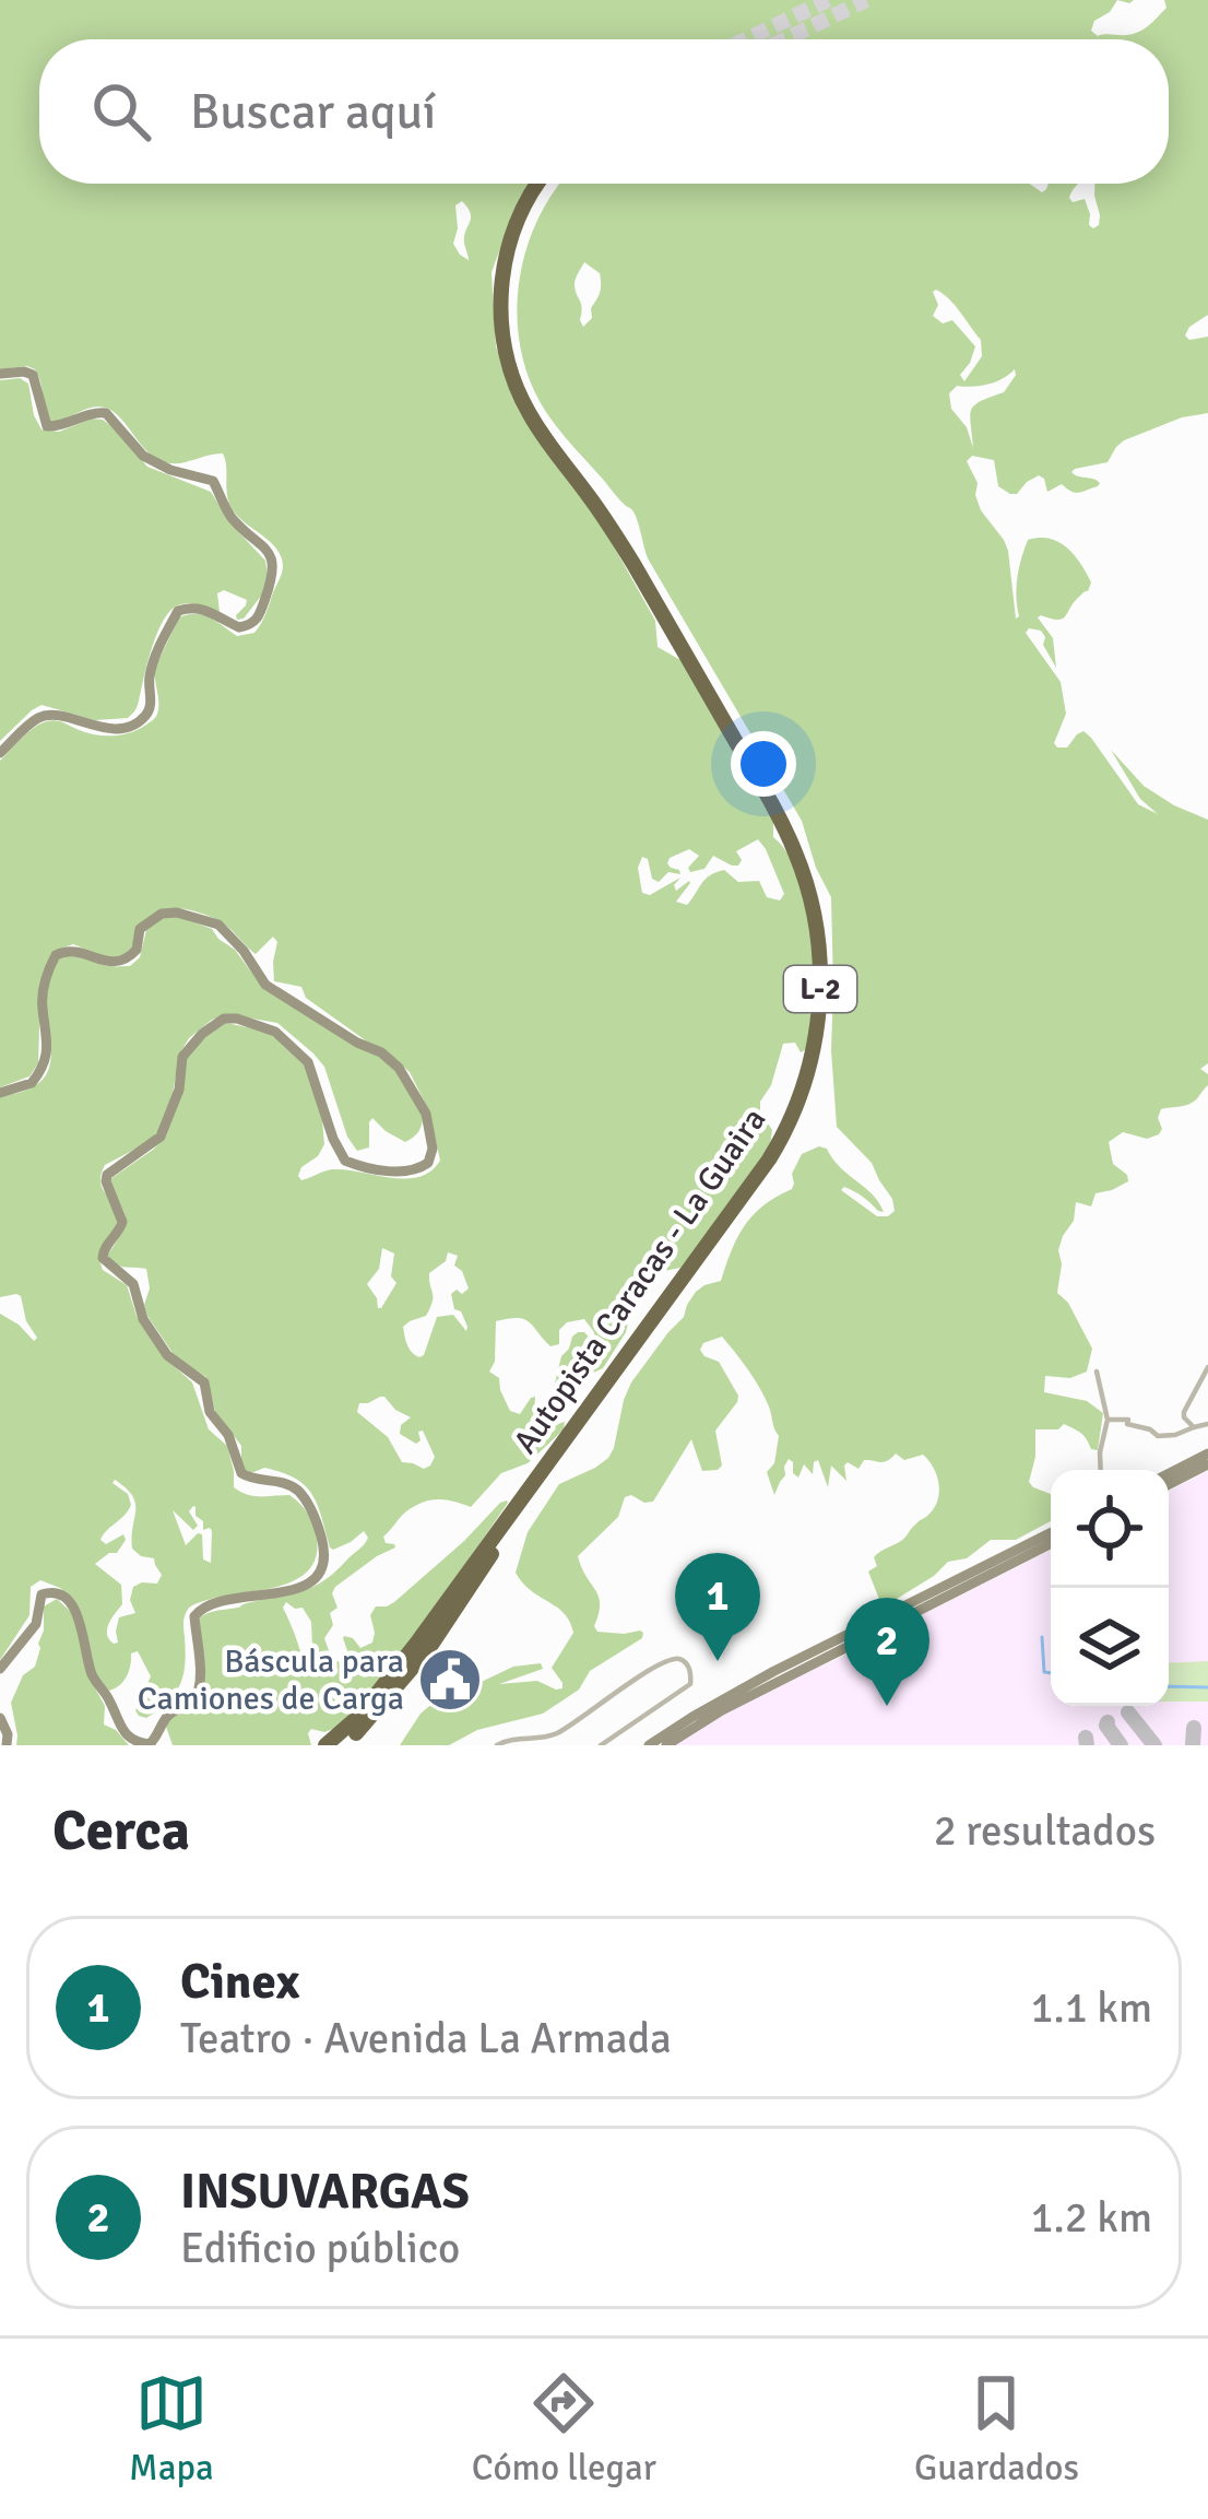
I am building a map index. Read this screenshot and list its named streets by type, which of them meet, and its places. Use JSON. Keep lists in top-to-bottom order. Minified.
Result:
{"streets":{"highway":["L-2","Autopista Caracas - La Guaira"]},"places":{"public building":["Báscula para Camiones de Carga"]},"page":{"search":"Buscar aquí","pins":["1","2"],"heading":["Cerca","2 resultados"],"list":[{"mark":"1","name":"Cinex","note":"Teatro · Avenida La Armada","value":"1.1 km"},{"mark":"2","name":"INSUVARGAS","note":"Edificio público","value":"1.2 km"}],"nav":["Mapa","Cómo llegar","Guardados"]}}
